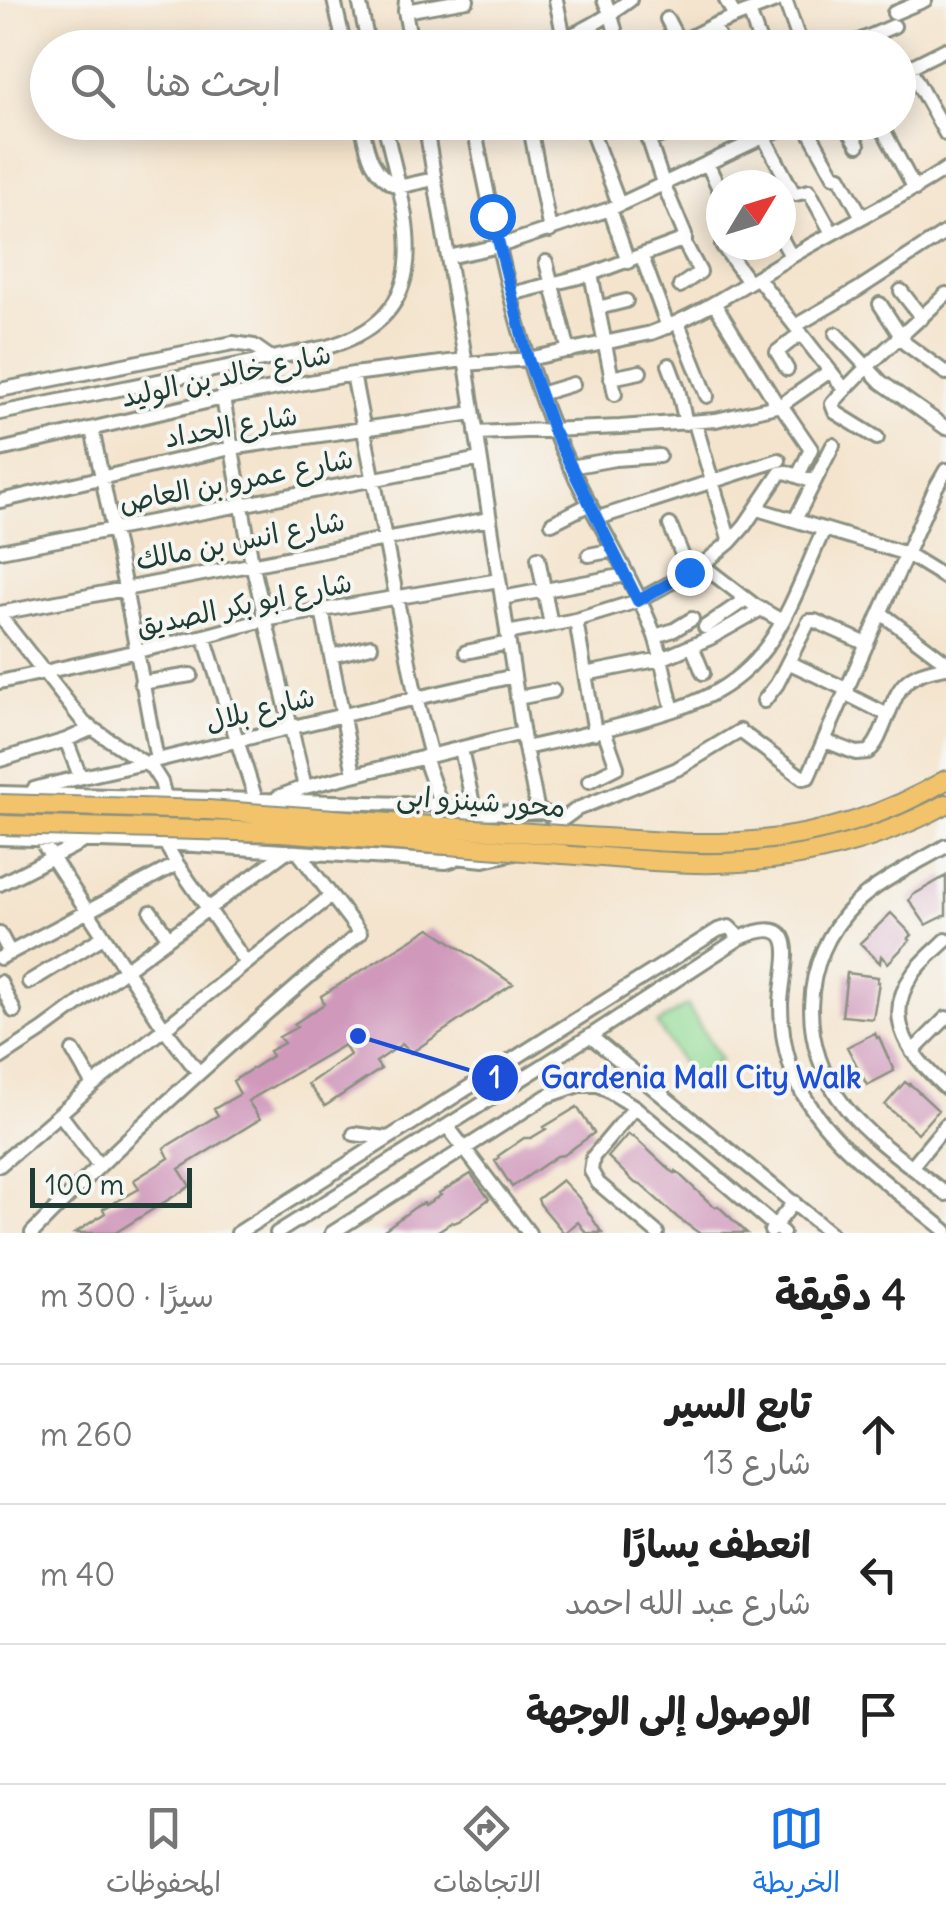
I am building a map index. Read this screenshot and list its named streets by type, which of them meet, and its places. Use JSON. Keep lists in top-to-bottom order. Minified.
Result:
{"streets":{"main road":["محور شينزو ابى"],"street":["شارع خالد بن الوليد","شارع الحداد","شارع عمرو بن العاص","شارع انس بن مالك","شارع ابو بكر الصديق","شارع بلال"]},"places":["Gardenia Mall City Walk"],"scale_bar":"100 m","north":"top right","page":{"search":"ابحث هنا","scale":"100 m","heading":["4 دقيقة","سيرًا · 300 m"],"list":[["تابع السير","شارع 13","260 m"],["انعطف يسارًا","شارع عبد الله احمد","40 m"],"الوصول إلى الوجهة"],"nav":["الخريطة","الاتجاهات","المحفوظات"]}}
